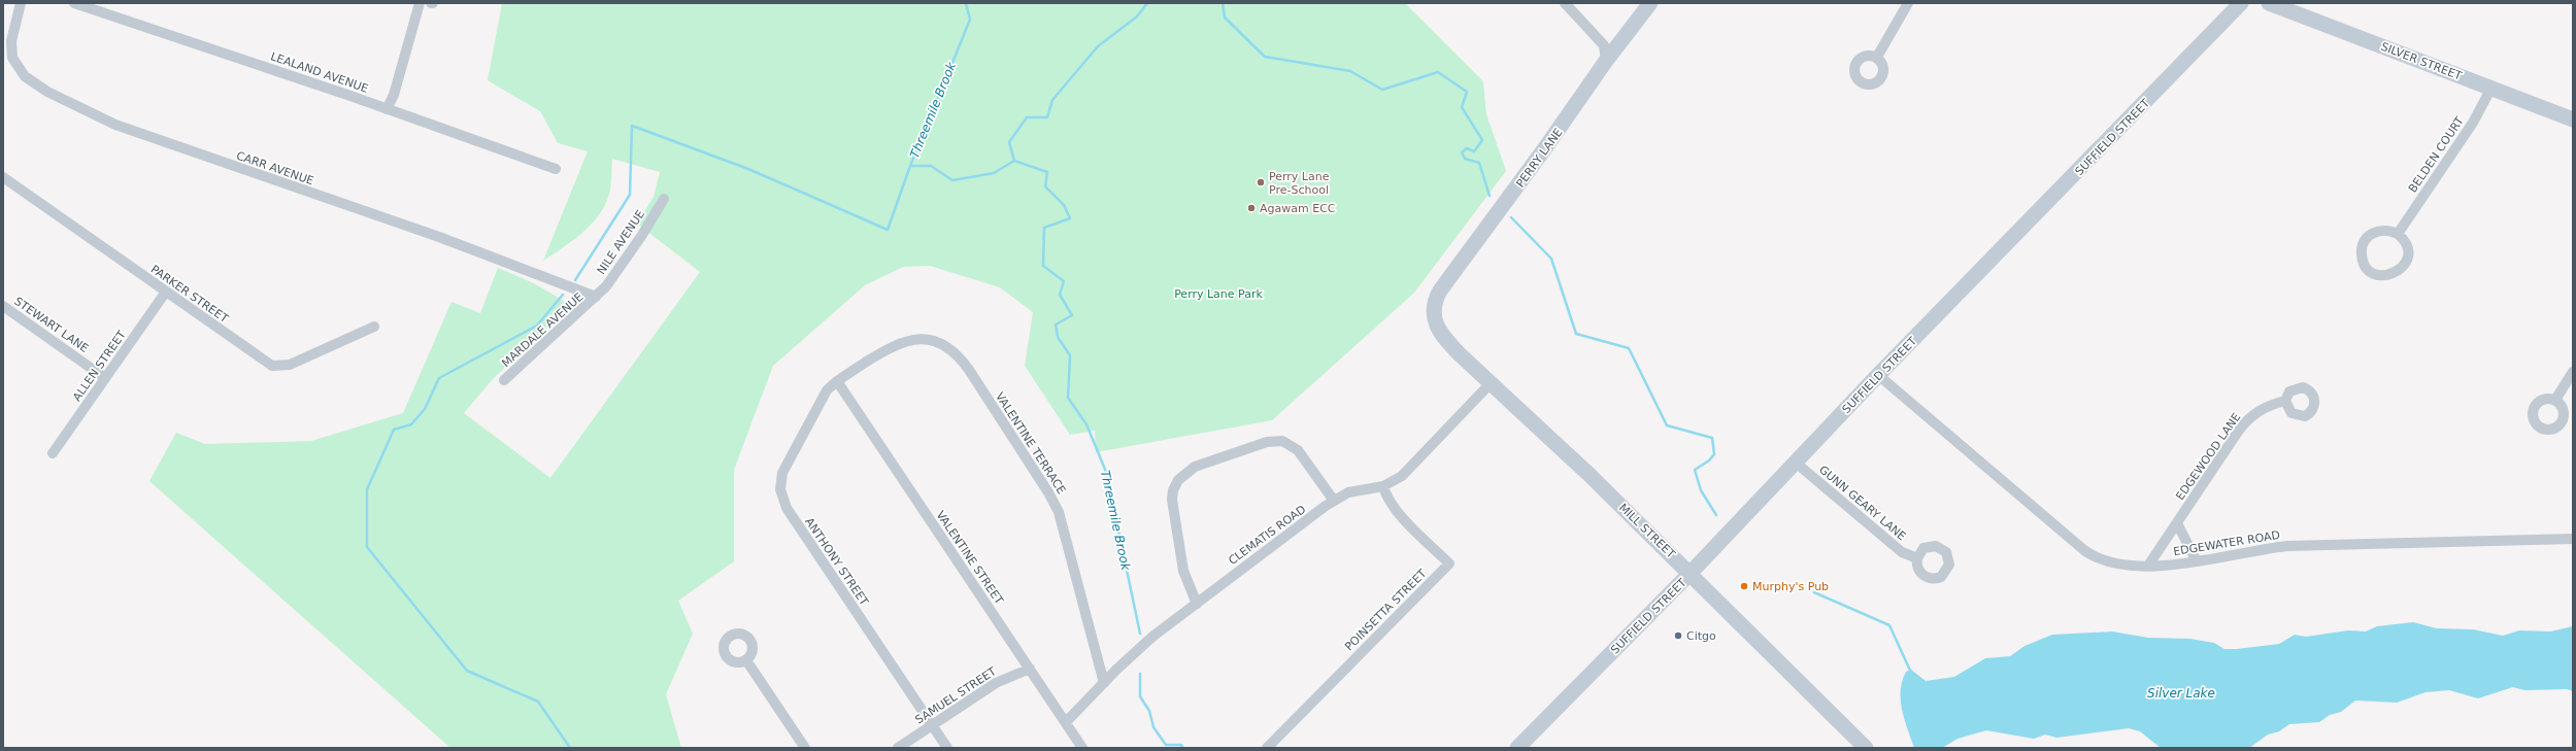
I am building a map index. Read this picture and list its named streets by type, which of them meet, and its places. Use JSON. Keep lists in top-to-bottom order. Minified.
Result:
{"streets":{"street":["SILVER STREET","LEALAND AVENUE","SUFFIELD STREET","BELDEN COURT","PERRY LANE","CARR AVENUE","NILE AVENUE","PARKER STREET","STEWART LANE","MARDALE AVENUE","ALLEN STREET","VALENTINE TERRACE","EDGEWOOD LANE","GUNN GEARY LANE","MILL STREET","CLEMATIS ROAD","EDGEWATER ROAD","VALENTINE STREET","ANTHONY STREET","POINSETTA STREET","SAMUEL STREET"]},"crossings":[["SILVER STREET","BELDEN COURT"],["SUFFIELD STREET","GUNN GEARY LANE"],["SUFFIELD STREET","MILL STREET"],["SUFFIELD STREET","EDGEWATER ROAD"],["PERRY LANE","MILL STREET"],["CARR AVENUE","NILE AVENUE"],["CARR AVENUE","MARDALE AVENUE"],["NILE AVENUE","MARDALE AVENUE"],["PARKER STREET","ALLEN STREET"],["STEWART LANE","ALLEN STREET"],["VALENTINE TERRACE","CLEMATIS ROAD"],["VALENTINE TERRACE","VALENTINE STREET"],["VALENTINE TERRACE","ANTHONY STREET"],["EDGEWOOD LANE","EDGEWATER ROAD"],["MILL STREET","CLEMATIS ROAD"],["CLEMATIS ROAD","VALENTINE STREET"],["CLEMATIS ROAD","POINSETTA STREET"],["VALENTINE STREET","ANTHONY STREET"],["VALENTINE STREET","SAMUEL STREET"],["ANTHONY STREET","SAMUEL STREET"]],"water":["Threemile Brook","Silver Lake"],"parks":["Perry Lane Park"],"places":["Perry Lane Pre-School","Agawam ECC","Murphy's Pub","Citgo"]}
